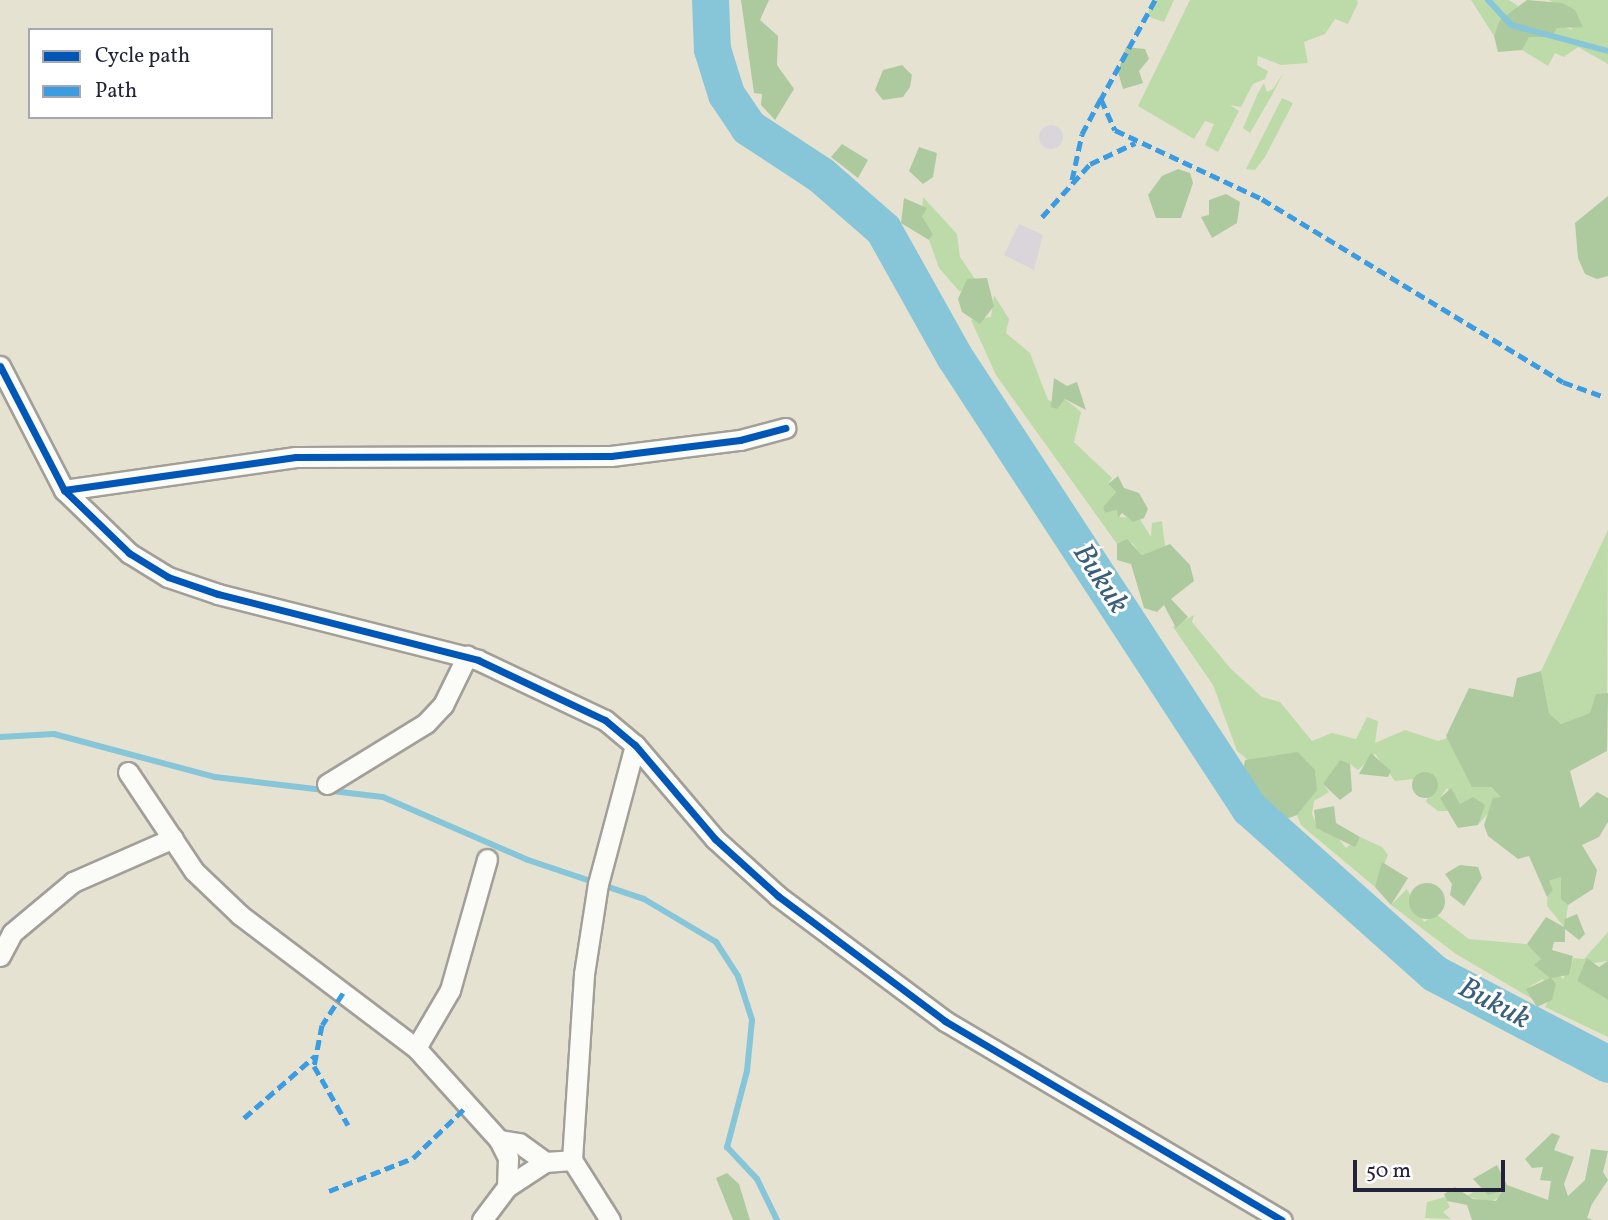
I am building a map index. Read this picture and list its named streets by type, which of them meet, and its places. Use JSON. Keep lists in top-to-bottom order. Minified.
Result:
{"water":["Bukuk"],"legend":["Cycle path","Path"],"scale_bar":"50 m"}
